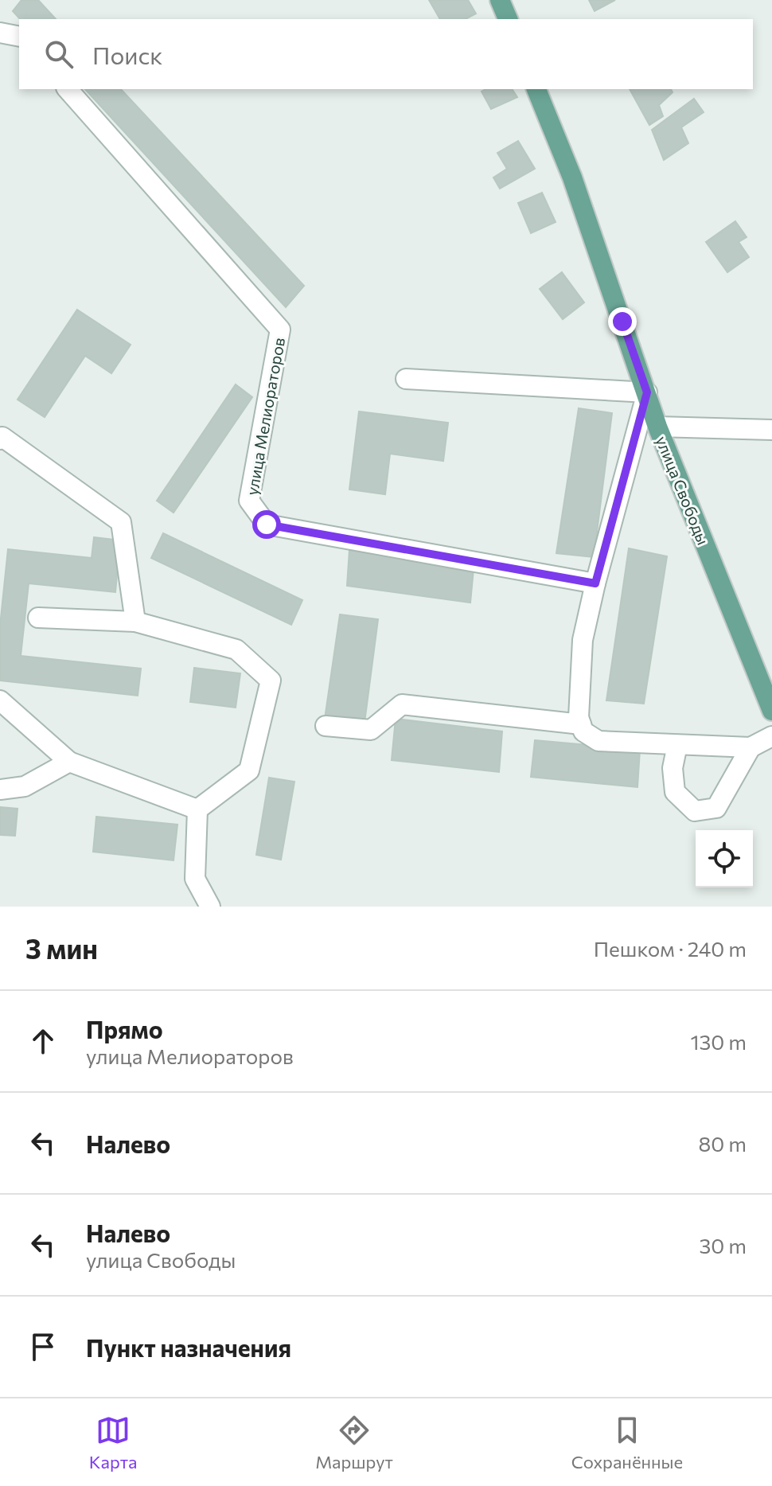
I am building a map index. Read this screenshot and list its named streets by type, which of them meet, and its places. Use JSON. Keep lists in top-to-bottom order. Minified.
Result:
{"streets":{"main road":["улица Свободы"],"street":["улица Мелиораторов"]},"page":{"search":"Поиск","heading":["3 мин","Пешком · 240 m"],"list":[["Прямо","улица Мелиораторов","130 m"],["Налево","80 m"],["Налево","улица Свободы","30 m"],"Пункт назначения"],"nav":["Карта","Маршрут","Сохранённые"]}}
